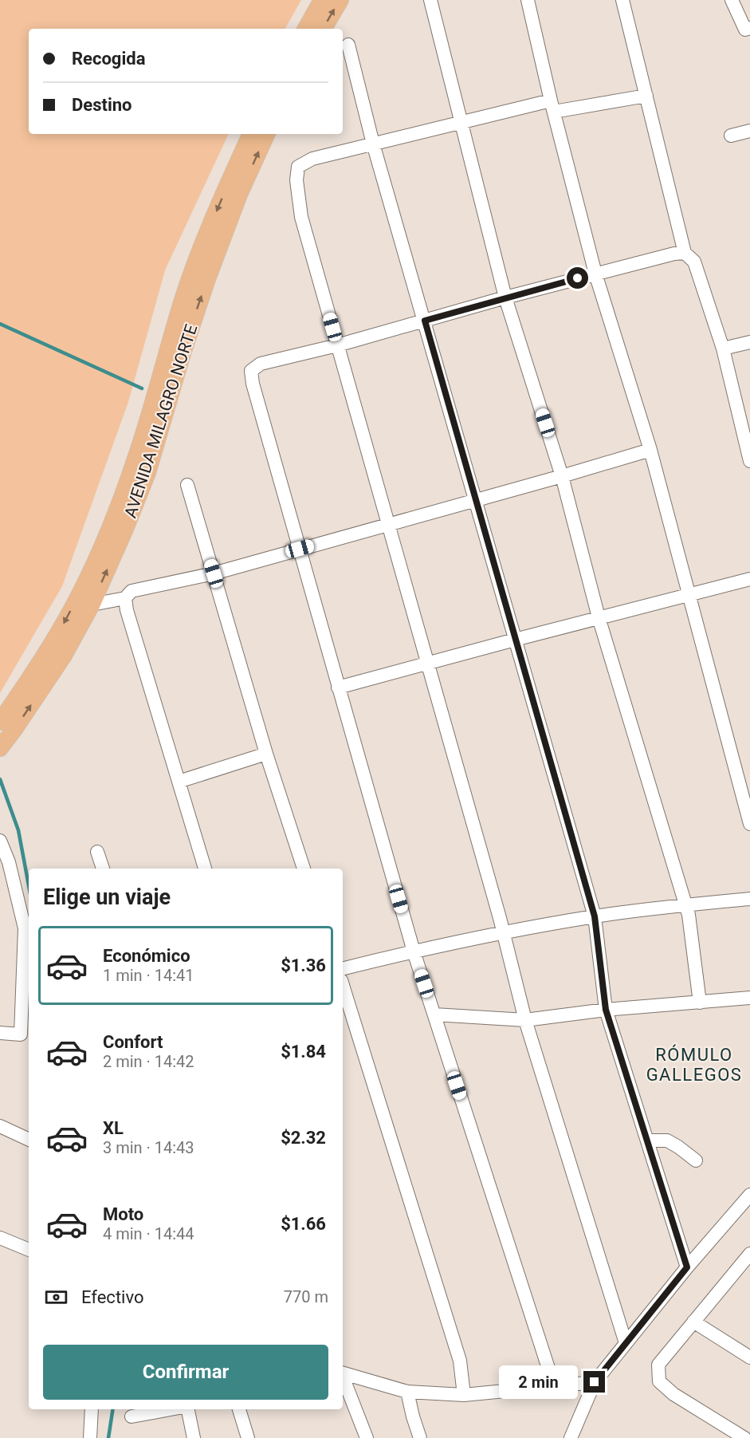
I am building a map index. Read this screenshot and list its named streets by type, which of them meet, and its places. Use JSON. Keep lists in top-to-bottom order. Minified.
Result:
{"streets":{"main road":["AVENIDA MILAGRO NORTE"]},"districts":["RÓMULO GALLEGOS"],"page":{"banner":["Recogida","Destino"],"heading":"Elige un viaje","list":[{"name":"Económico","note":"1 min · 14:41","value":"$1.36"},{"name":"Confort","note":"2 min · 14:42","value":"$1.84"},{"name":"XL","note":"3 min · 14:43","value":"$2.32"},{"name":"Moto","note":"4 min · 14:44","value":"$1.66"}],"pay":["Efectivo","770 m"],"buttons":"Confirmar","bubble":"2 min"}}
